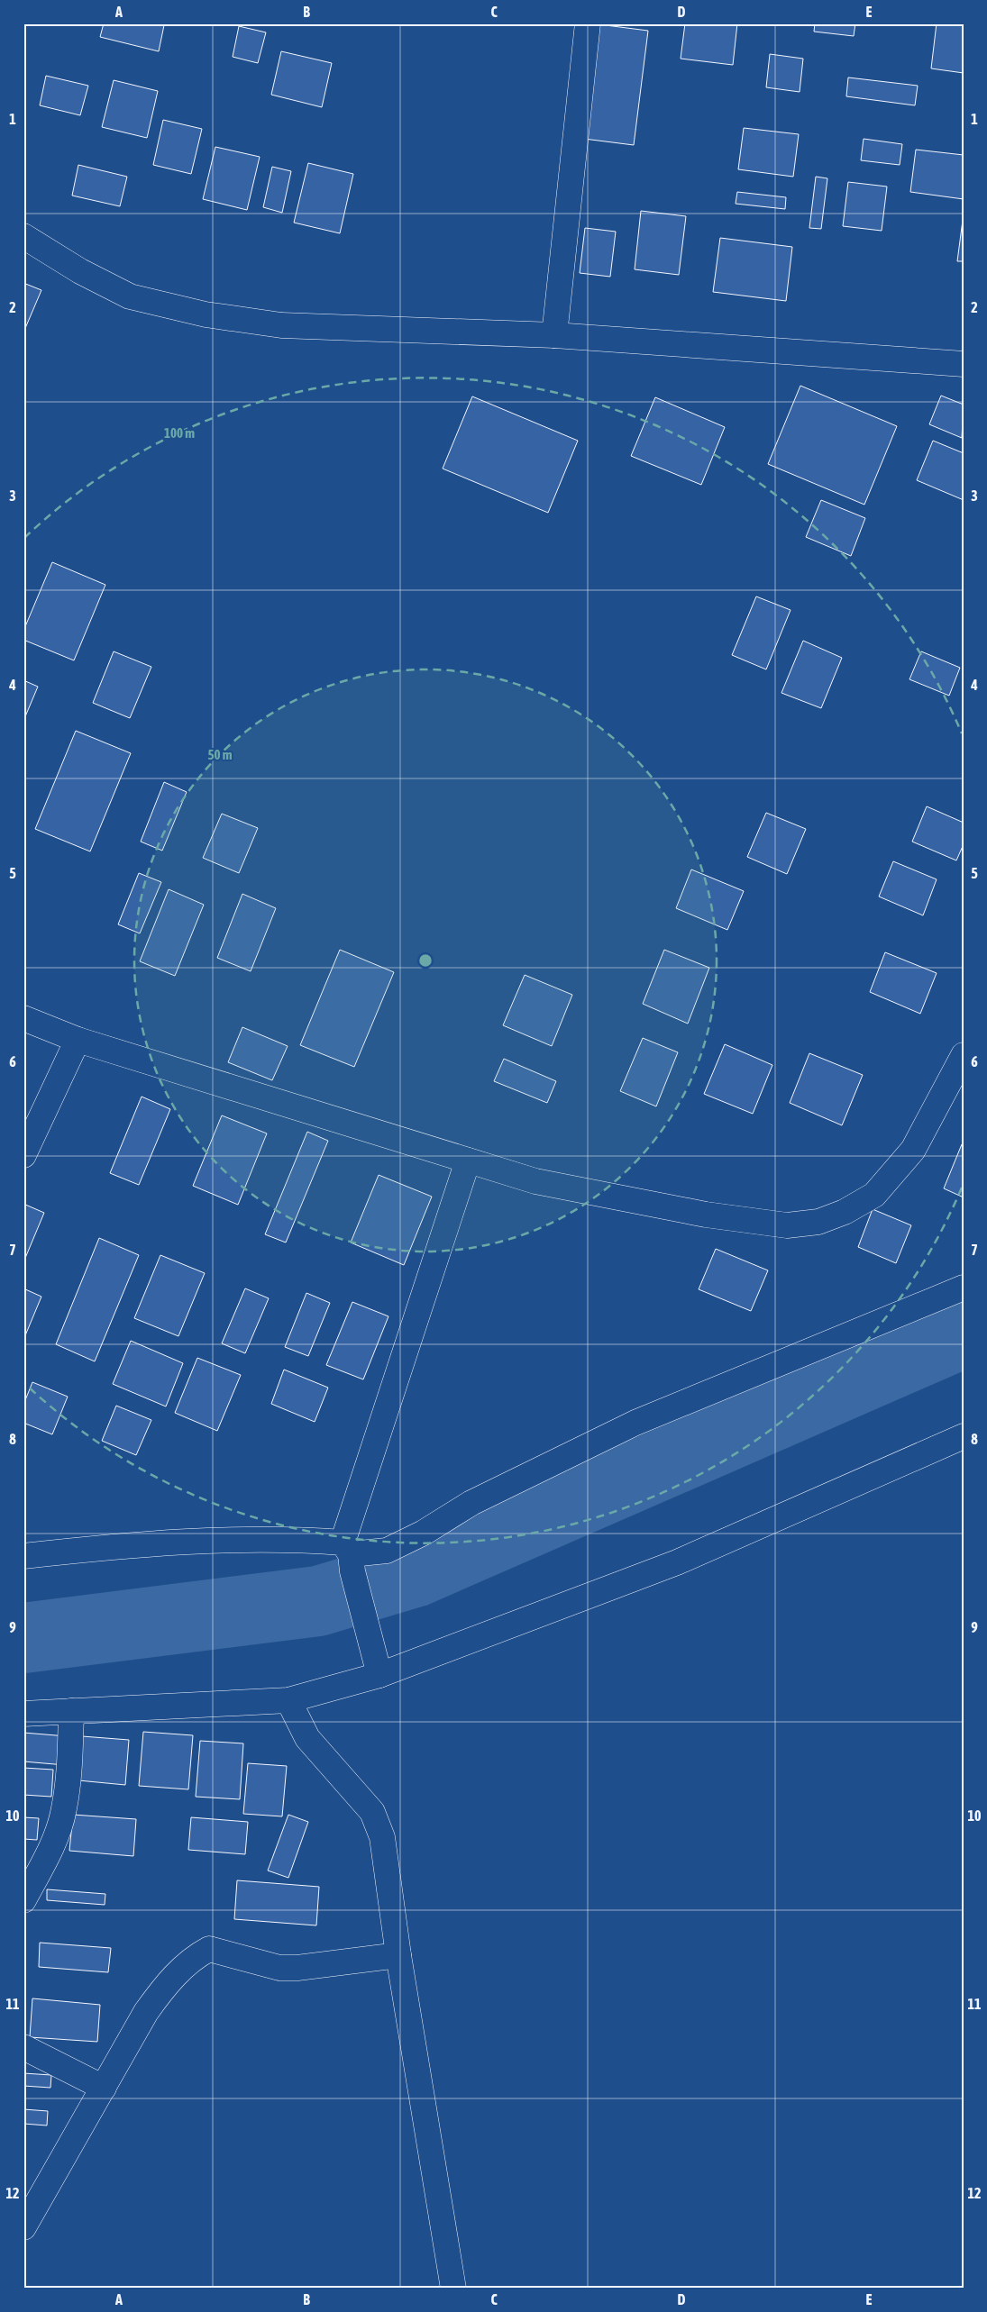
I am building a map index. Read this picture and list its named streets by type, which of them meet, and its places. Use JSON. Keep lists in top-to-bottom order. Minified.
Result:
{"grid":{"columns":["A","B","C","D","E"],"rows":["1","2","3","4","5","6","7","8","9","10","11","12"]},"rings":["100 m","50 m"]}
